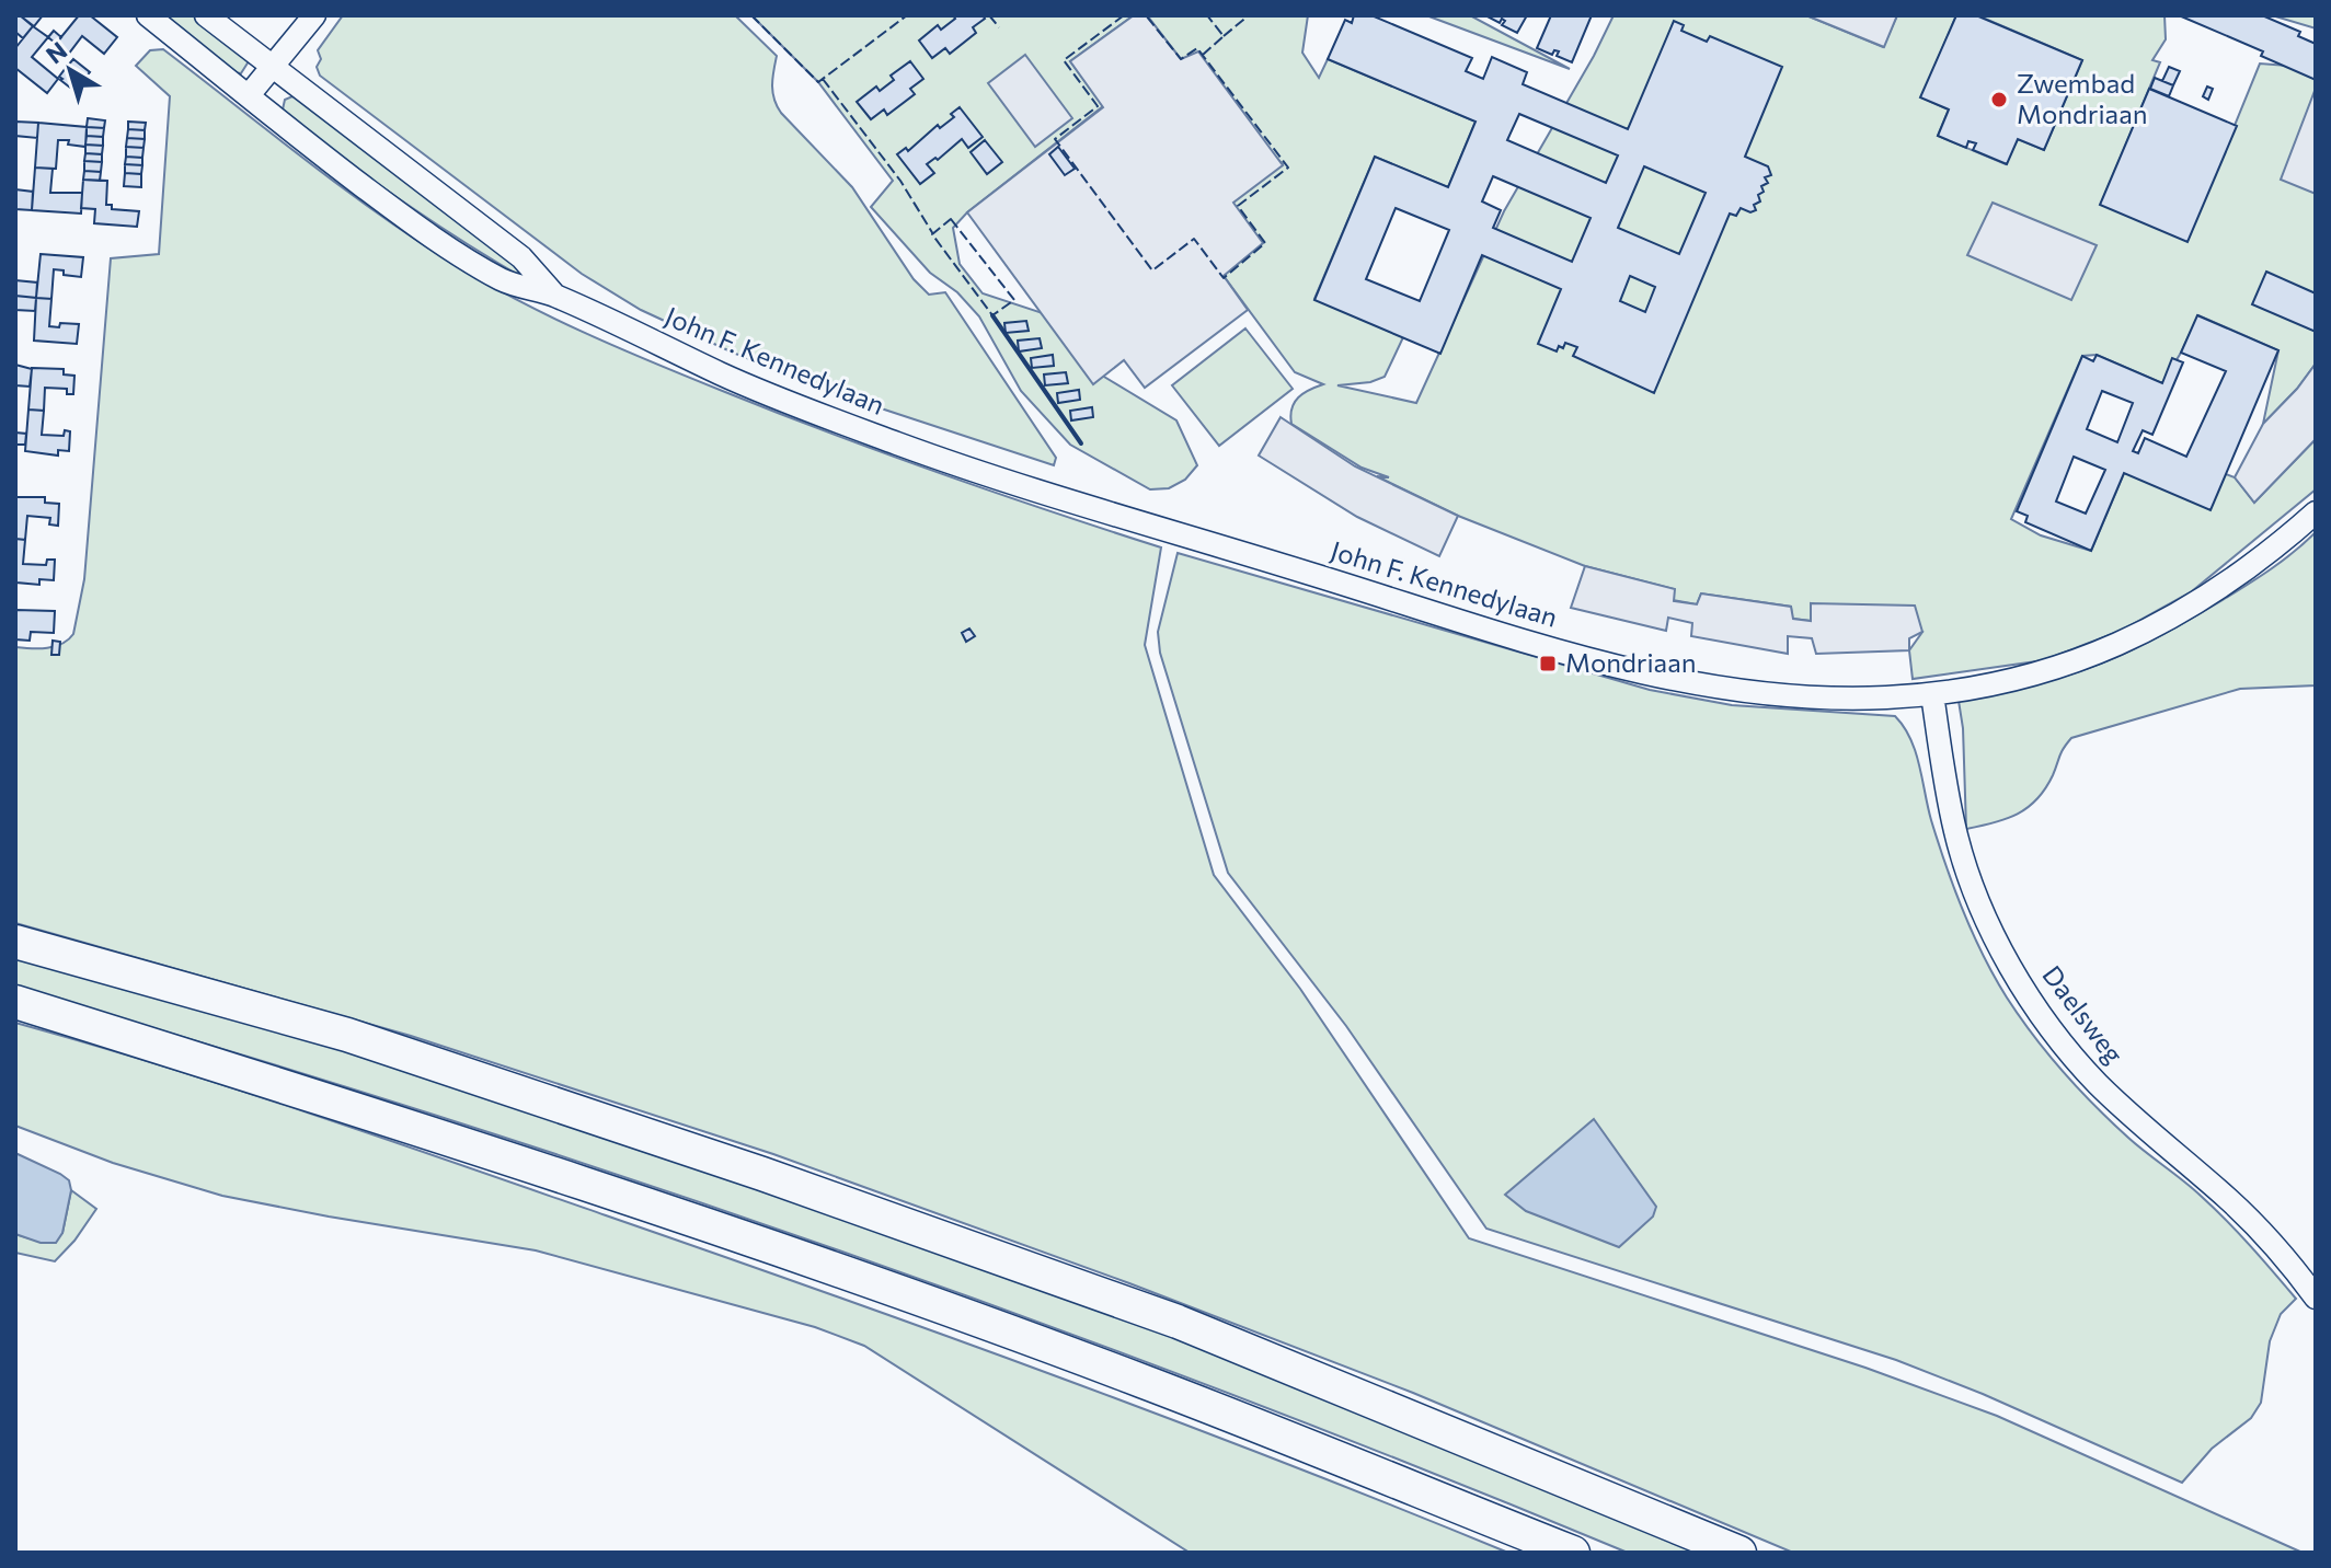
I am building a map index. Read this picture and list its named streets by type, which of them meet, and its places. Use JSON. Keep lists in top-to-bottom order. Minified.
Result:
{"streets":{"street":["John F. Kennedylaan","Daelsweg"]},"crossings":[["John F. Kennedylaan","Daelsweg"]],"places":{"other":["Zwembad Mondriaan"],"transit":["Mondriaan"]},"north":"top left"}
